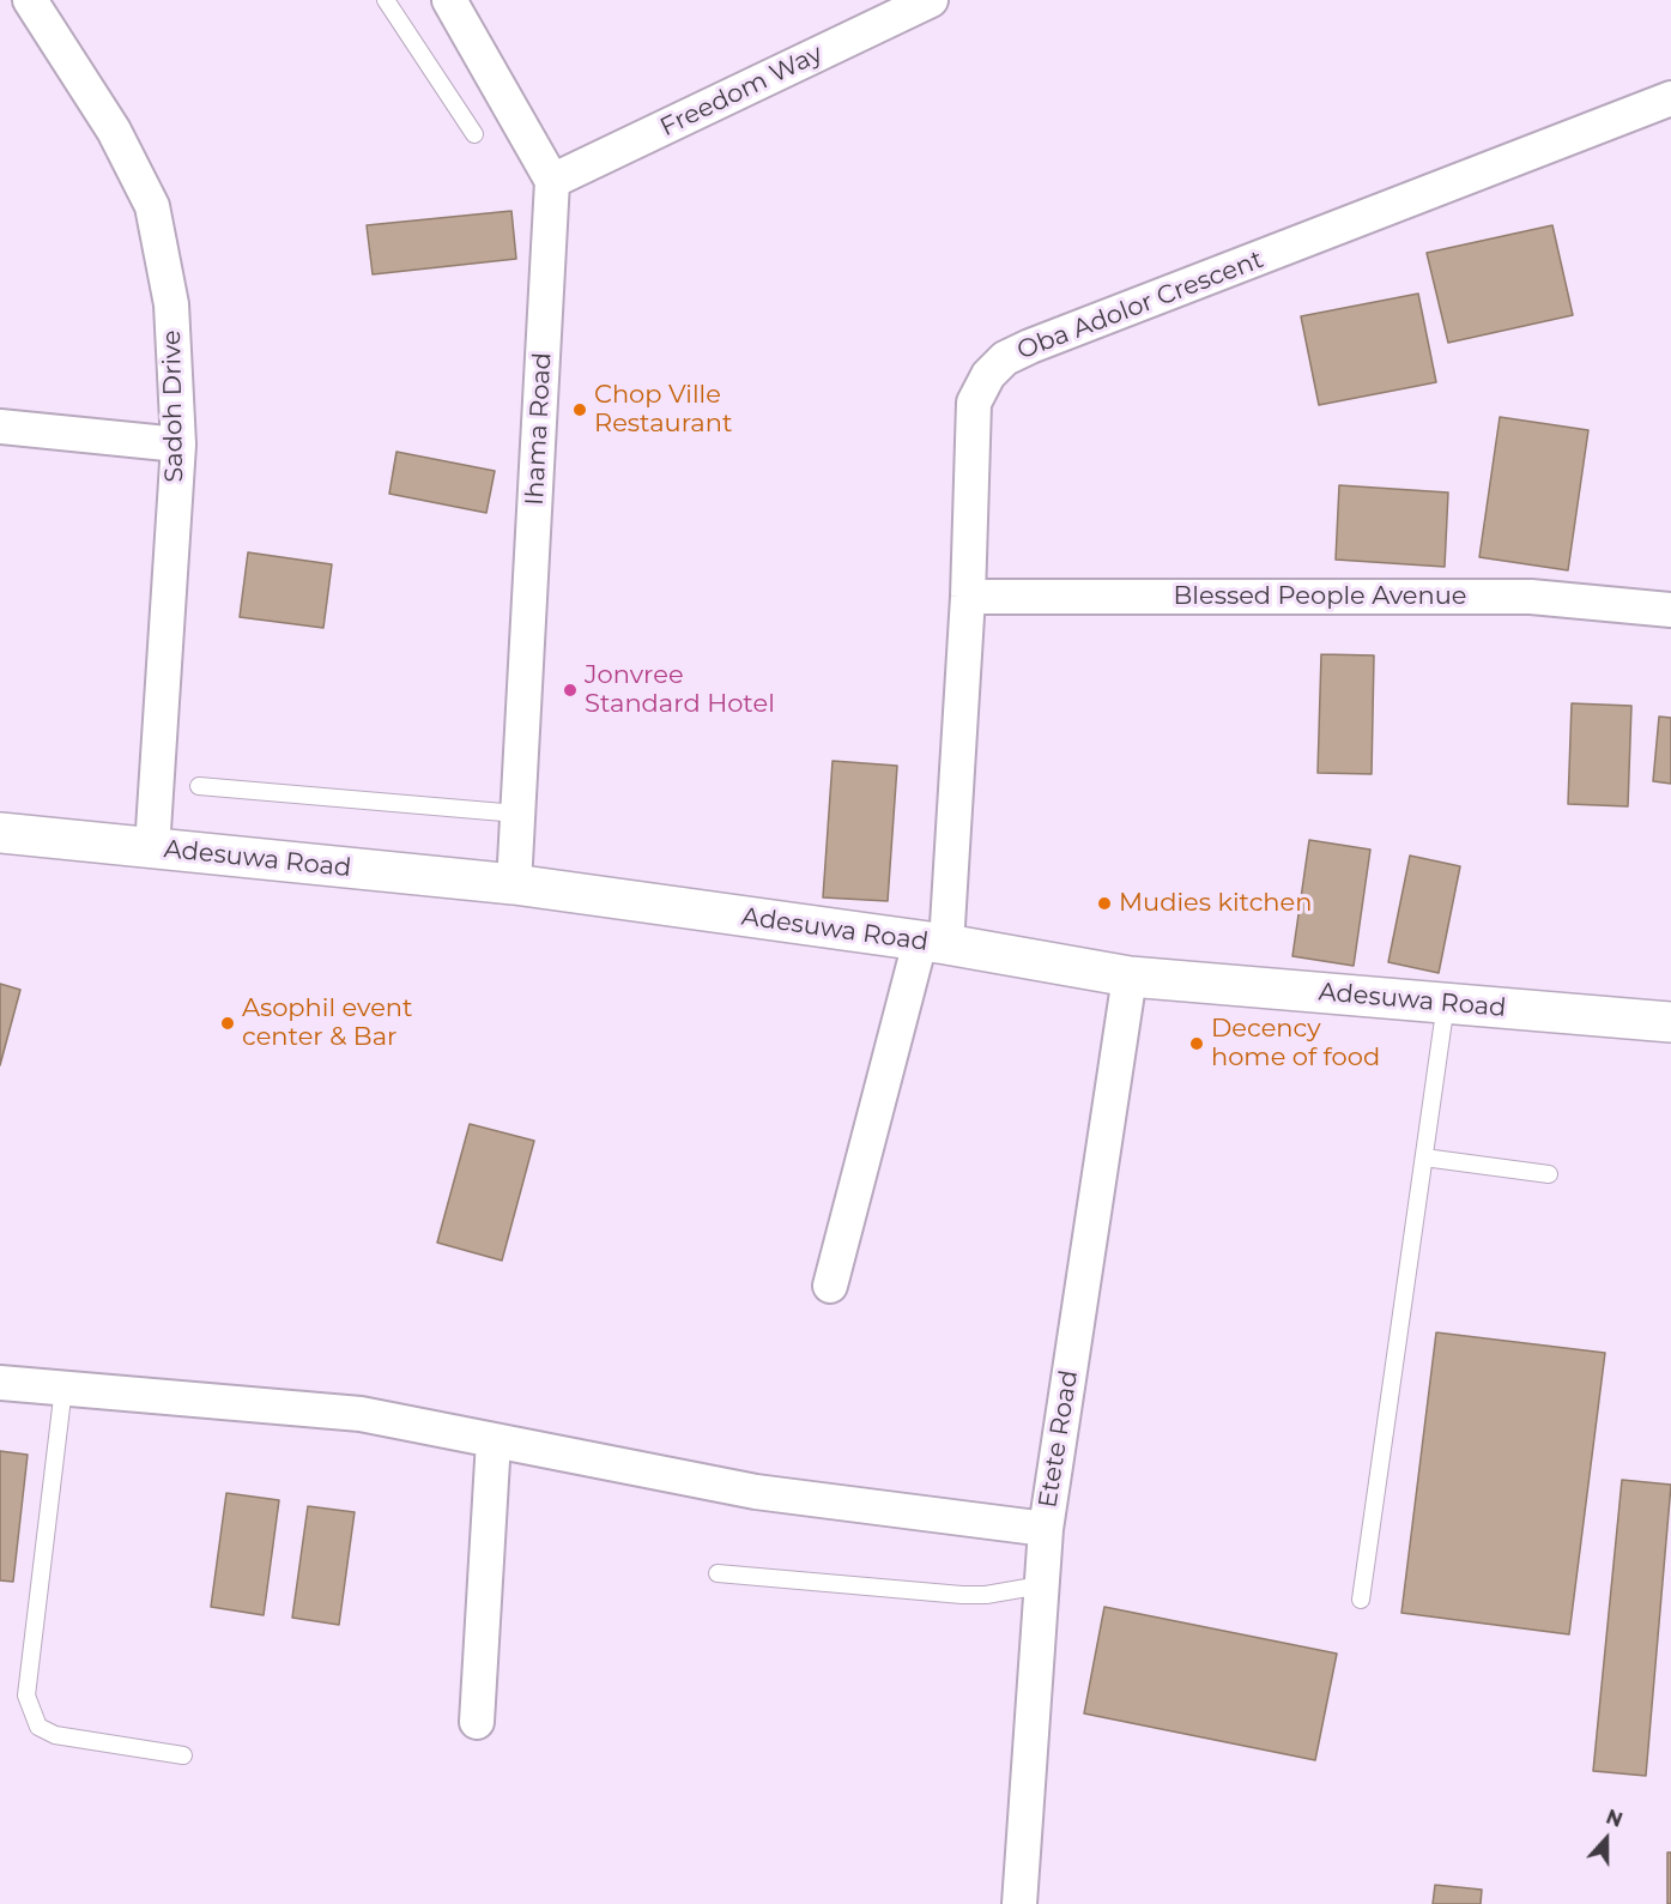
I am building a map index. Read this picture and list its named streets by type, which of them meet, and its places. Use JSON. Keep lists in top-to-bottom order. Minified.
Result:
{"streets":{"street":["Freedom Way","Oba Adolor Crescent","Sadoh Drive","Ihama Road","Blessed People Avenue","Adesuwa Road","Etete Road"]},"crossings":[["Freedom Way","Ihama Road"],["Oba Adolor Crescent","Blessed People Avenue"],["Oba Adolor Crescent","Adesuwa Road"],["Sadoh Drive","Adesuwa Road"],["Ihama Road","Adesuwa Road"],["Adesuwa Road","Etete Road"]],"places":["Chop Ville Restaurant","Jonvree Standard Hotel","Mudies kitchen","Asophil event center & Bar","Decency home of food"],"north":"top"}
